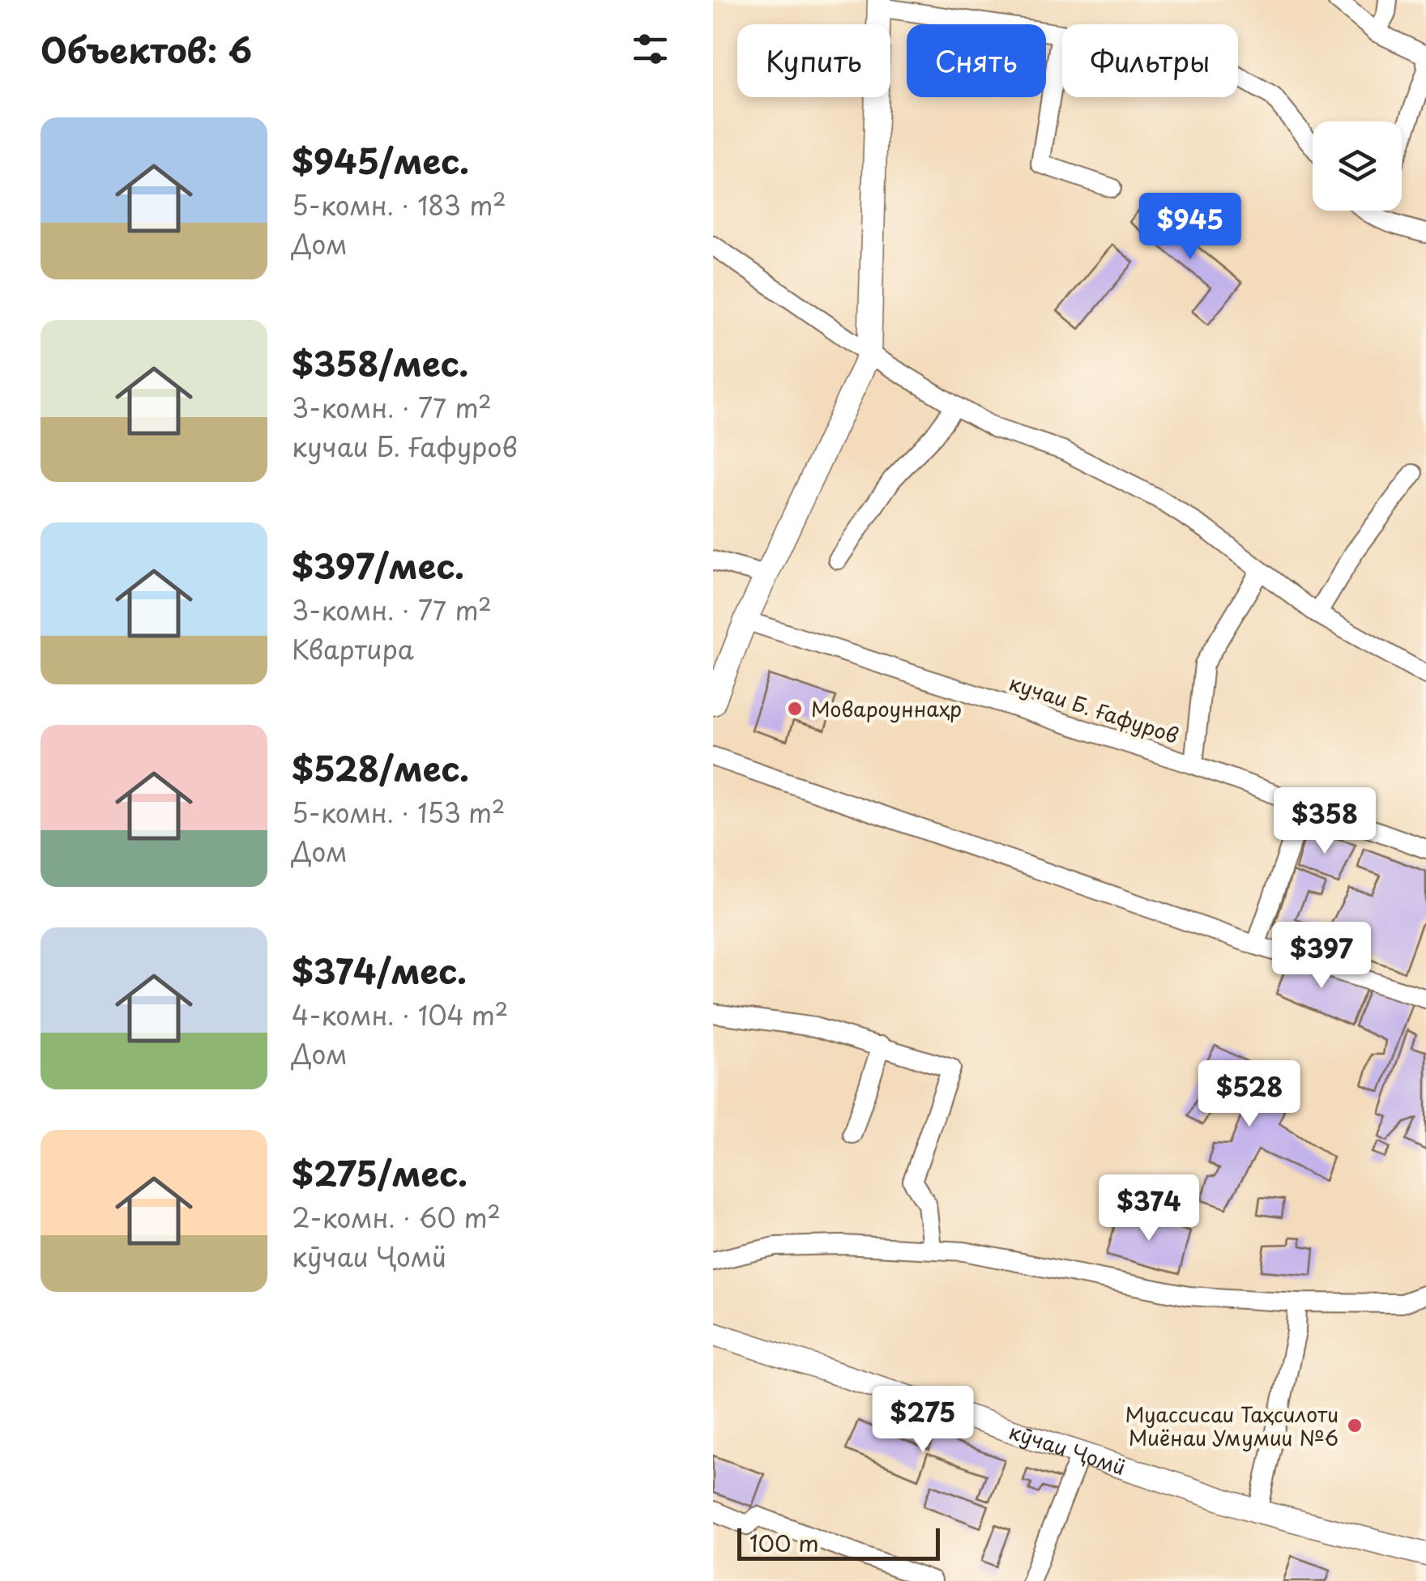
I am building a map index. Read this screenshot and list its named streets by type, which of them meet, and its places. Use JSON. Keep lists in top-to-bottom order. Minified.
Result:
{"streets":{"main road":["кӯчаи Ҷомӣ"],"street":["кучаи Б. Ғафуров"]},"places":["Мовароуннаҳр","Муассисаи Таҳсилоти Миёнаи Умумии №6"],"scale_bar":"100 m","page":{"heading":"Объектов: 6","chip":["Купить","Снять","Фильтры"],"list":[{"name":"$945/мес.","note":"5-комн. · 183 m² · Дом"},{"name":"$358/мес.","note":"3-комн. · 77 m² · кучаи Б. Ғафуров"},{"name":"$397/мес.","note":"3-комн. · 77 m² · Квартира"},{"name":"$528/мес.","note":"5-комн. · 153 m² · Дом"},{"name":"$374/мес.","note":"4-комн. · 104 m² · Дом"},{"name":"$275/мес.","note":"2-комн. · 60 m² · кӯчаи Ҷомӣ"}],"price":["$945","$358","$397","$528","$374","$275"],"scale":"100 m"}}
